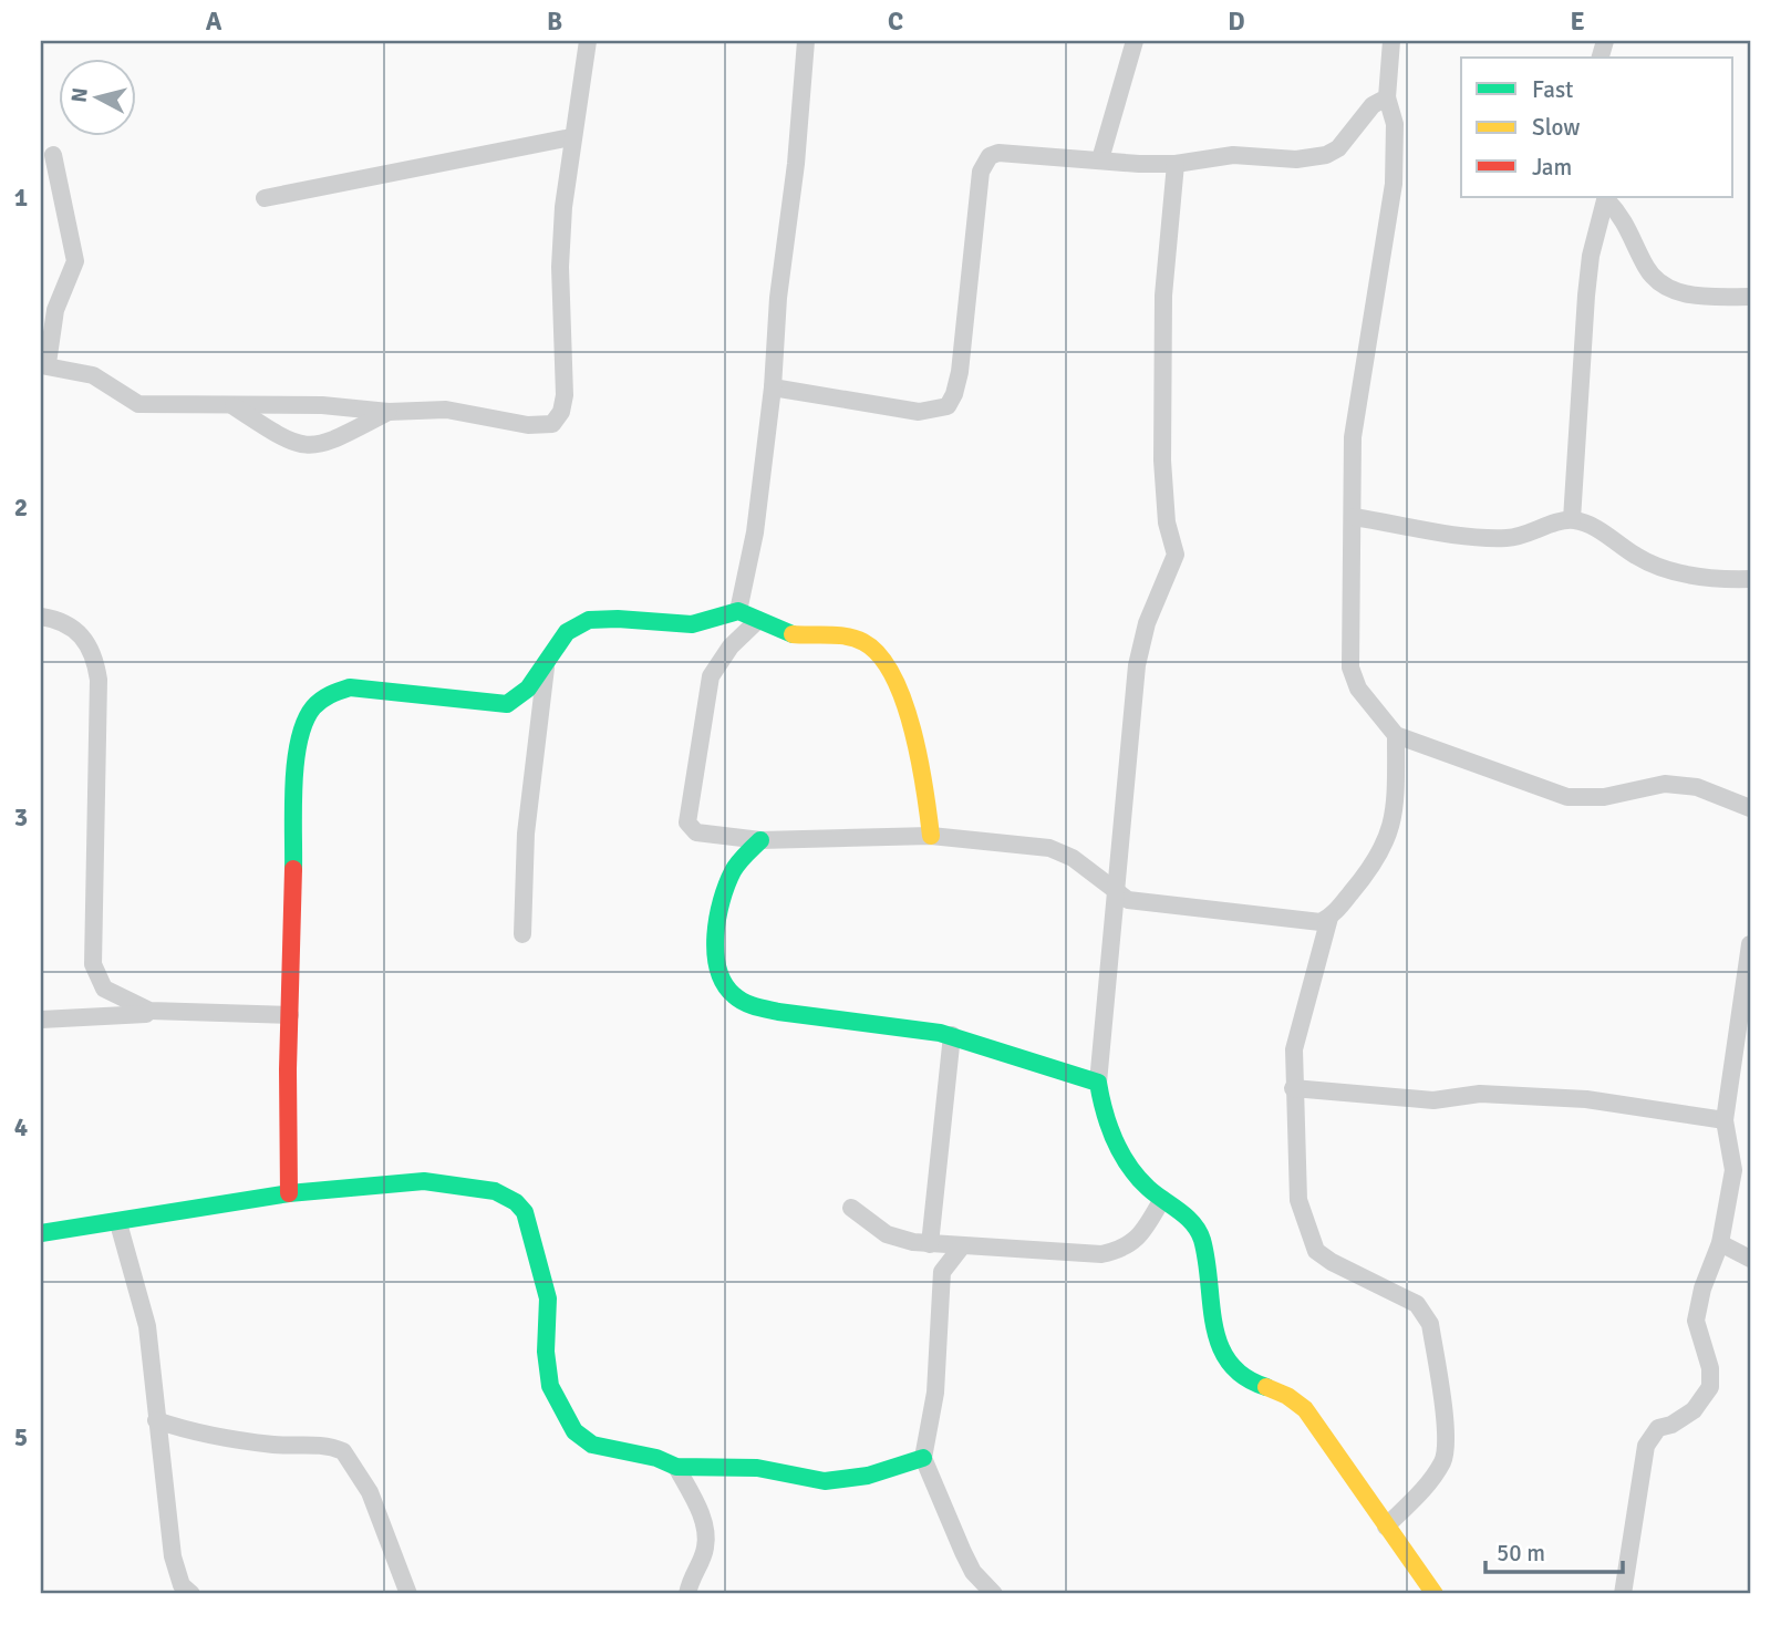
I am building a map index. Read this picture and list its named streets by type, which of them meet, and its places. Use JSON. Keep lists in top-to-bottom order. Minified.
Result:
{"legend":["Fast","Slow","Jam"],"scale_bar":"50 m","north":"left","grid":{"columns":["A","B","C","D","E"],"rows":["1","2","3","4","5"]}}
